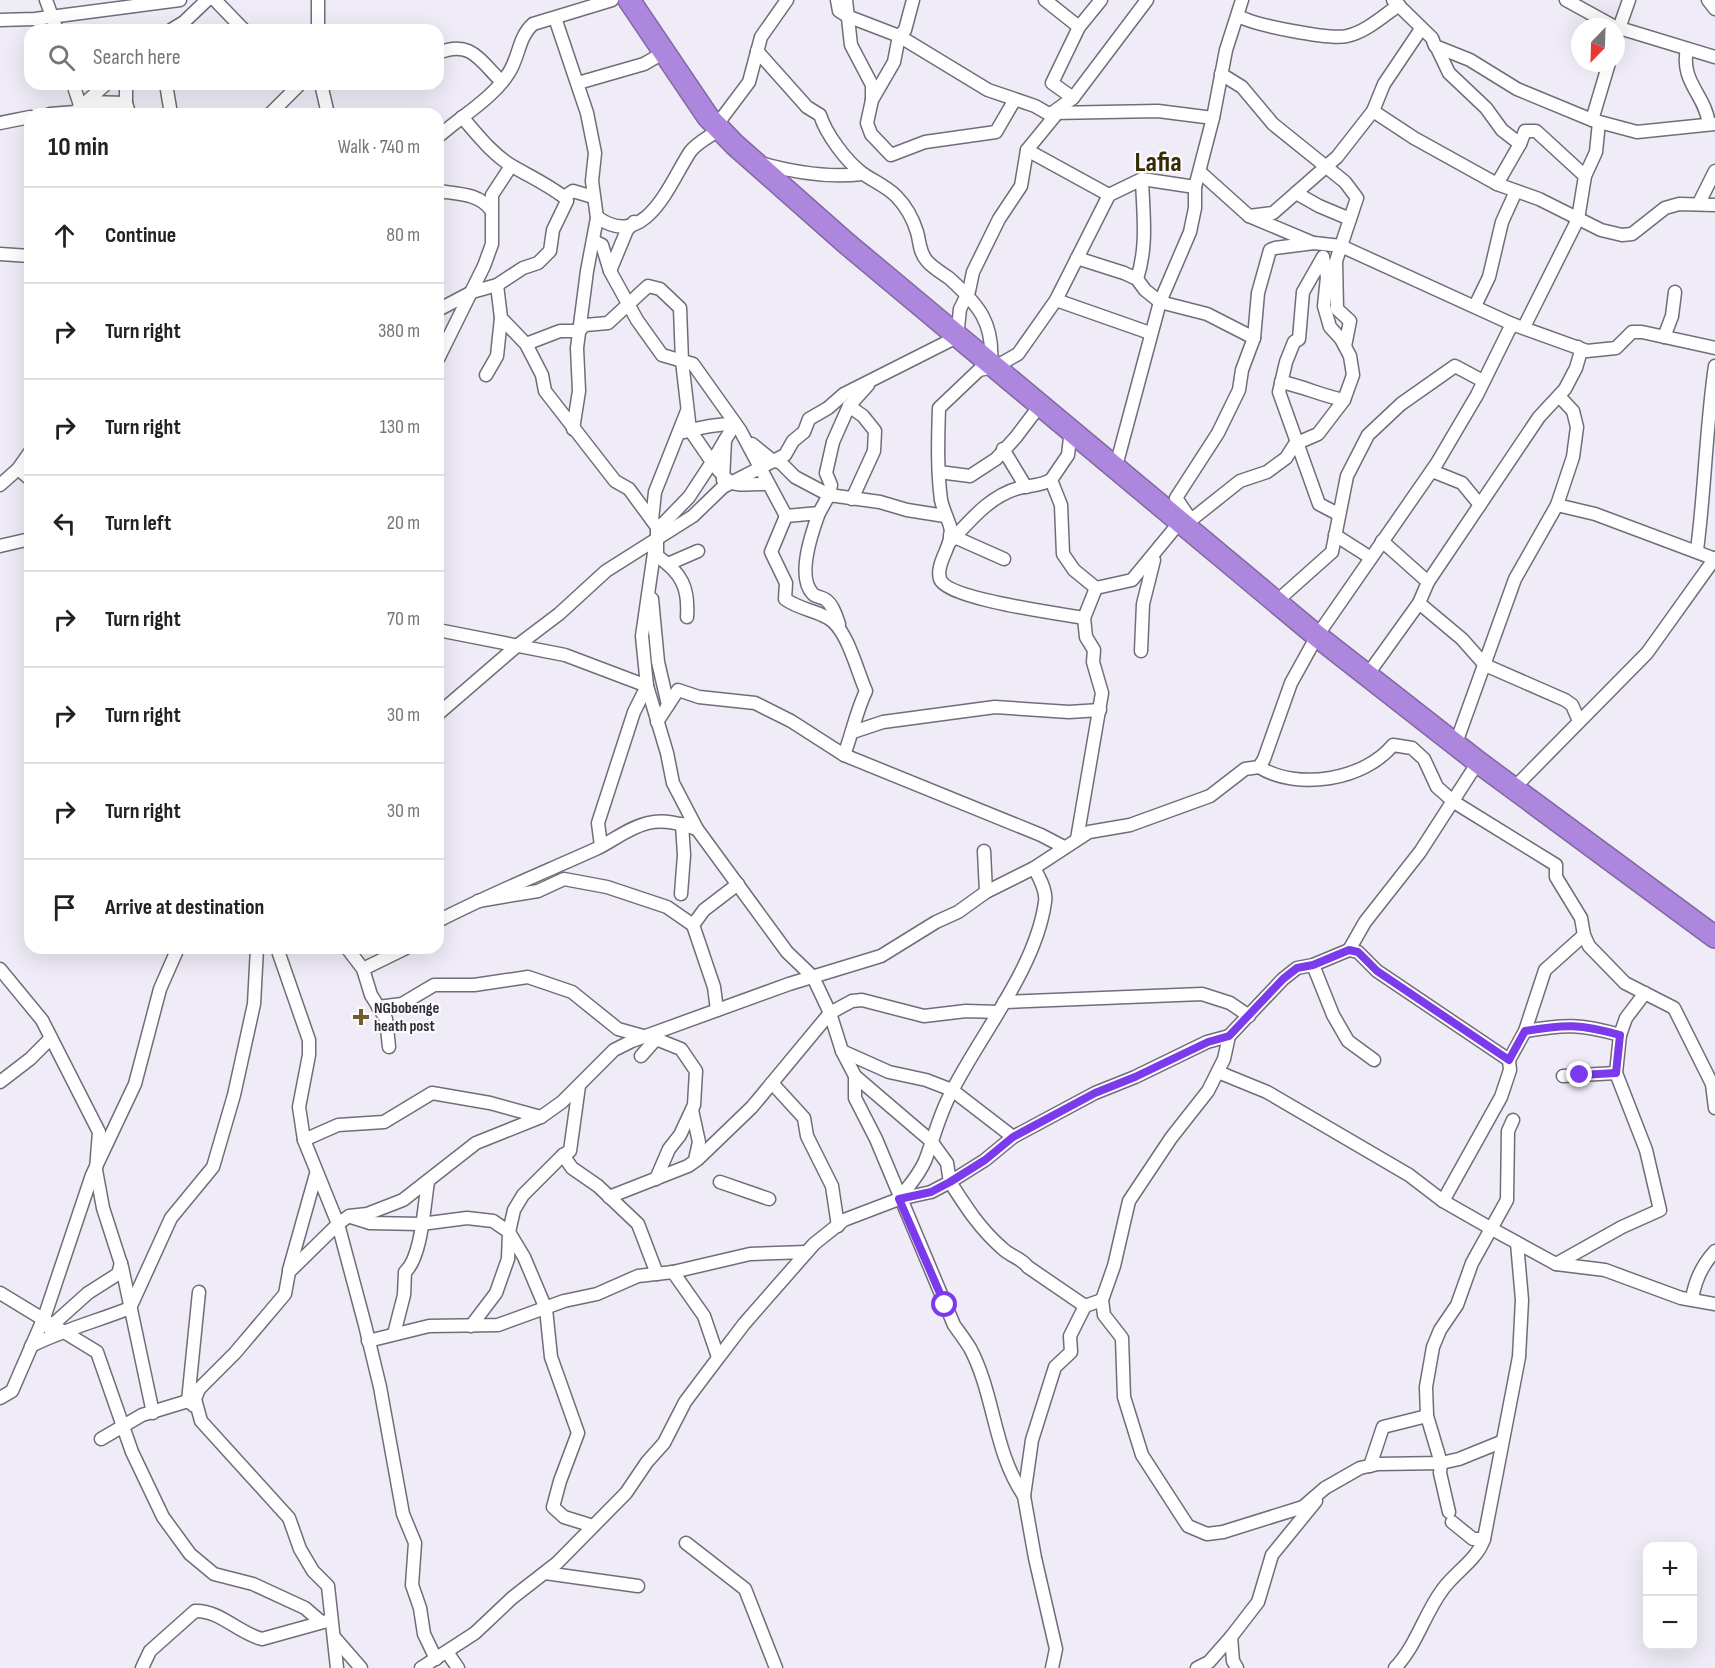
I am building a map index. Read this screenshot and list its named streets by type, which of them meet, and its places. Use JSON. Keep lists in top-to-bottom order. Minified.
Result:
{"districts":["Lafia"],"places":{"health":["NGbobenge heath post"]},"north":"bottom left","page":{"search":"Search here","heading":["10 min","Walk · 740 m"],"list":[["Continue","80 m"],["Turn right","380 m"],["Turn right","130 m"],["Turn left","20 m"],["Turn right","70 m"],["Turn right","30 m"],["Turn right","30 m"],"Arrive at destination"],"map_buttons":["+","−"]}}
